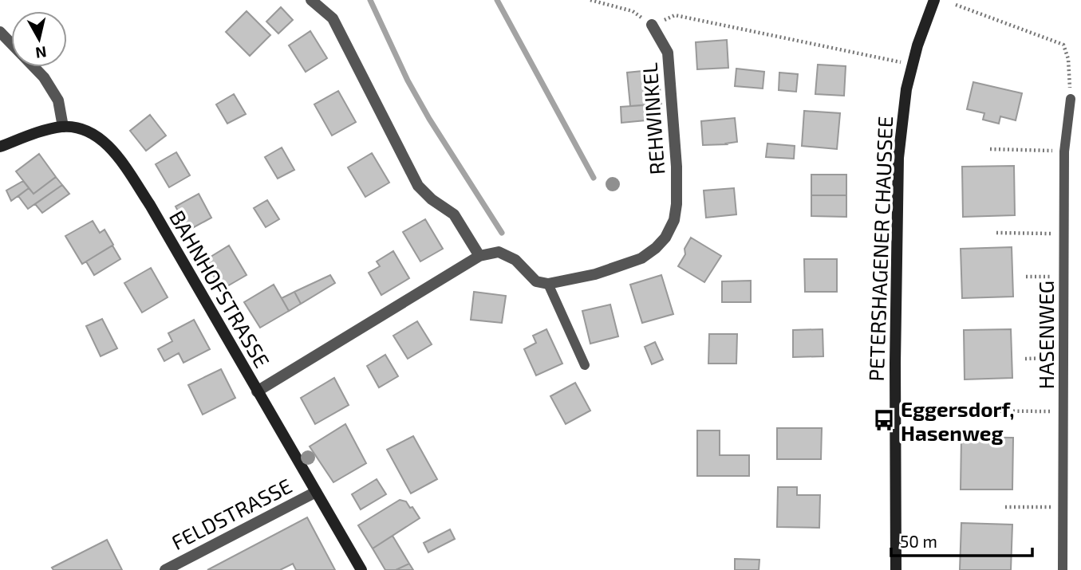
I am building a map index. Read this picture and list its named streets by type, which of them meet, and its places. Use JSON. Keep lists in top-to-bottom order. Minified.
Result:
{"streets":{"main road":["PETERSHAGENER CHAUSSEE","BAHNHOFSTRASSE"],"street":["REHWINKEL","FELDSTRASSE"],"lane":["HASENWEG"]},"crossings":[["BAHNHOFSTRASSE","FELDSTRASSE"]],"places":{"bus stop":["Eggersdorf, Hasenweg"]},"scale_bar":"50 m","north":"bottom"}
